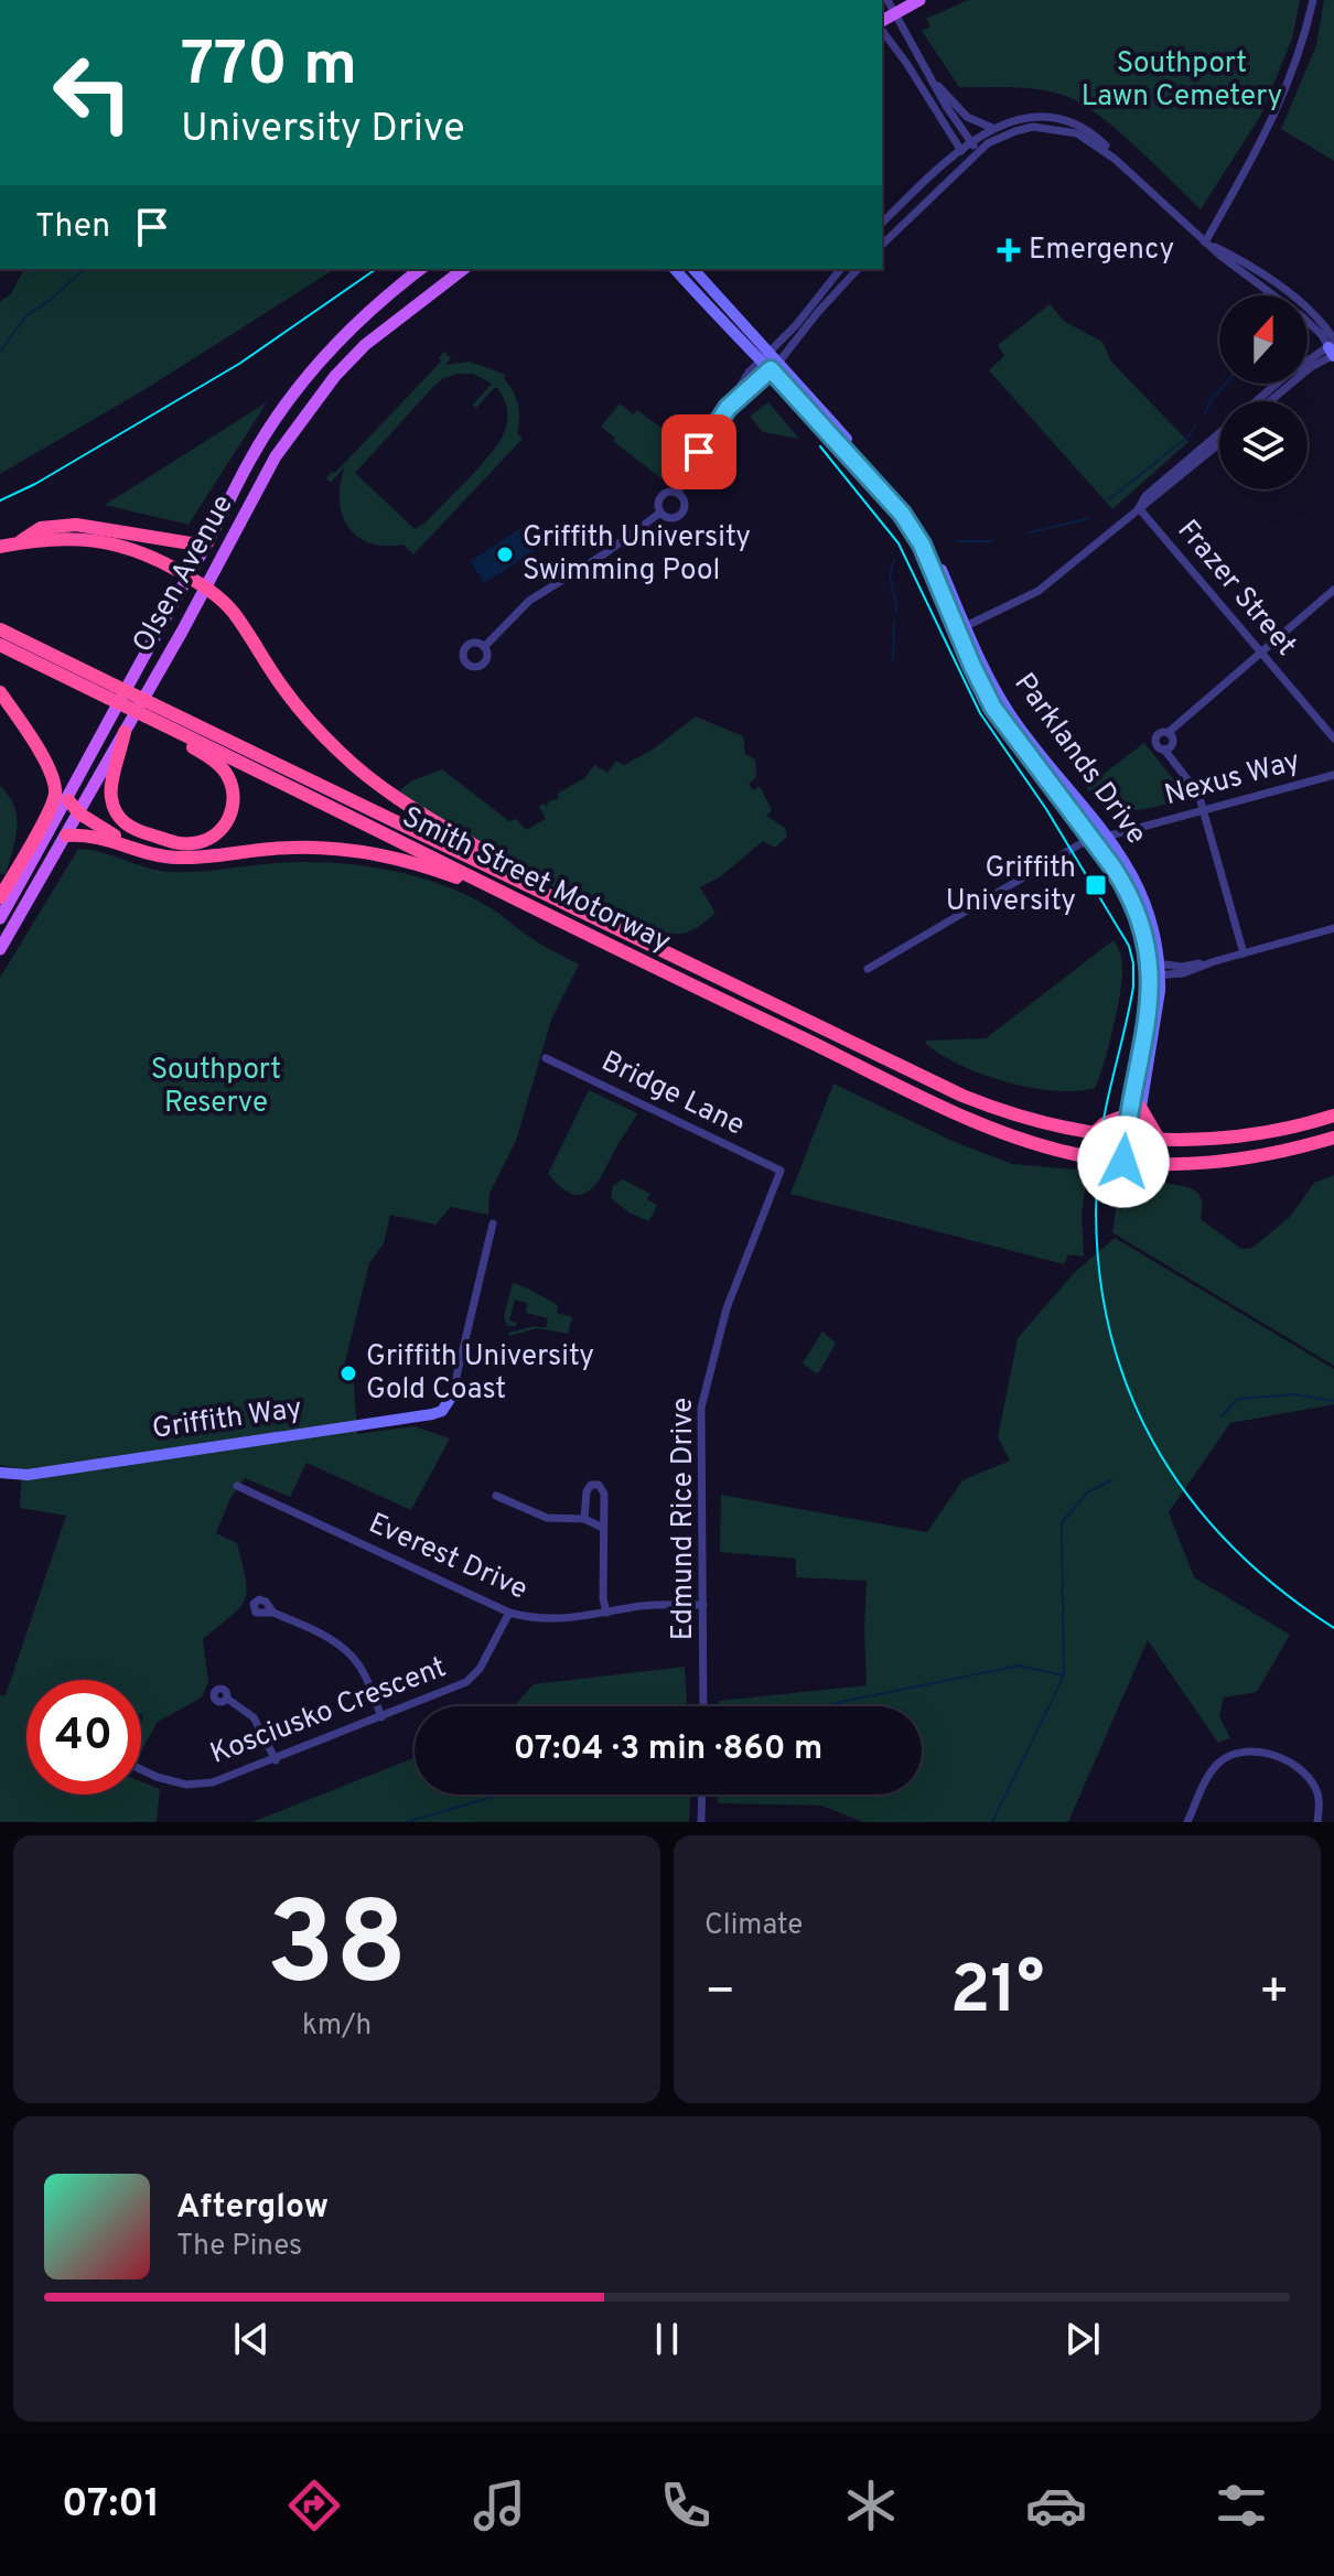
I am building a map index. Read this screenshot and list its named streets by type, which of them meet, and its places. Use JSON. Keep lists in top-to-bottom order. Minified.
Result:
{"streets":{"highway":["Smith Street Motorway"],"main road":["Olsen Avenue"],"street":["Frazer Street","Parklands Drive","Nexus Way","Bridge Lane","Griffith Way","Edmund Rice Drive","Everest Drive","Kosciusko Crescent"]},"crossings":[["Parklands Drive","Nexus Way"],["Parklands Drive","Smith Street Motorway"],["Bridge Lane","Edmund Rice Drive"],["Edmund Rice Drive","Everest Drive"],["Everest Drive","Kosciusko Crescent"]],"parks":["Southport Lawn Cemetery","Southport Reserve"],"places":{"health":["Emergency"],"other":["Griffith University Swimming Pool","Griffith University Gold Coast"],"transit":["Griffith University"]},"north":"top","page":{"turn":["770 m","University Drive"],"then":"Then","limit":"40","trip":"07:04 · 3 min · 860 m","tile":[["38","km/h"],"Climate"],"heat":["−","21°","+"],"song":["Afterglow","The Pines"],"tabs":"07:01"}}
